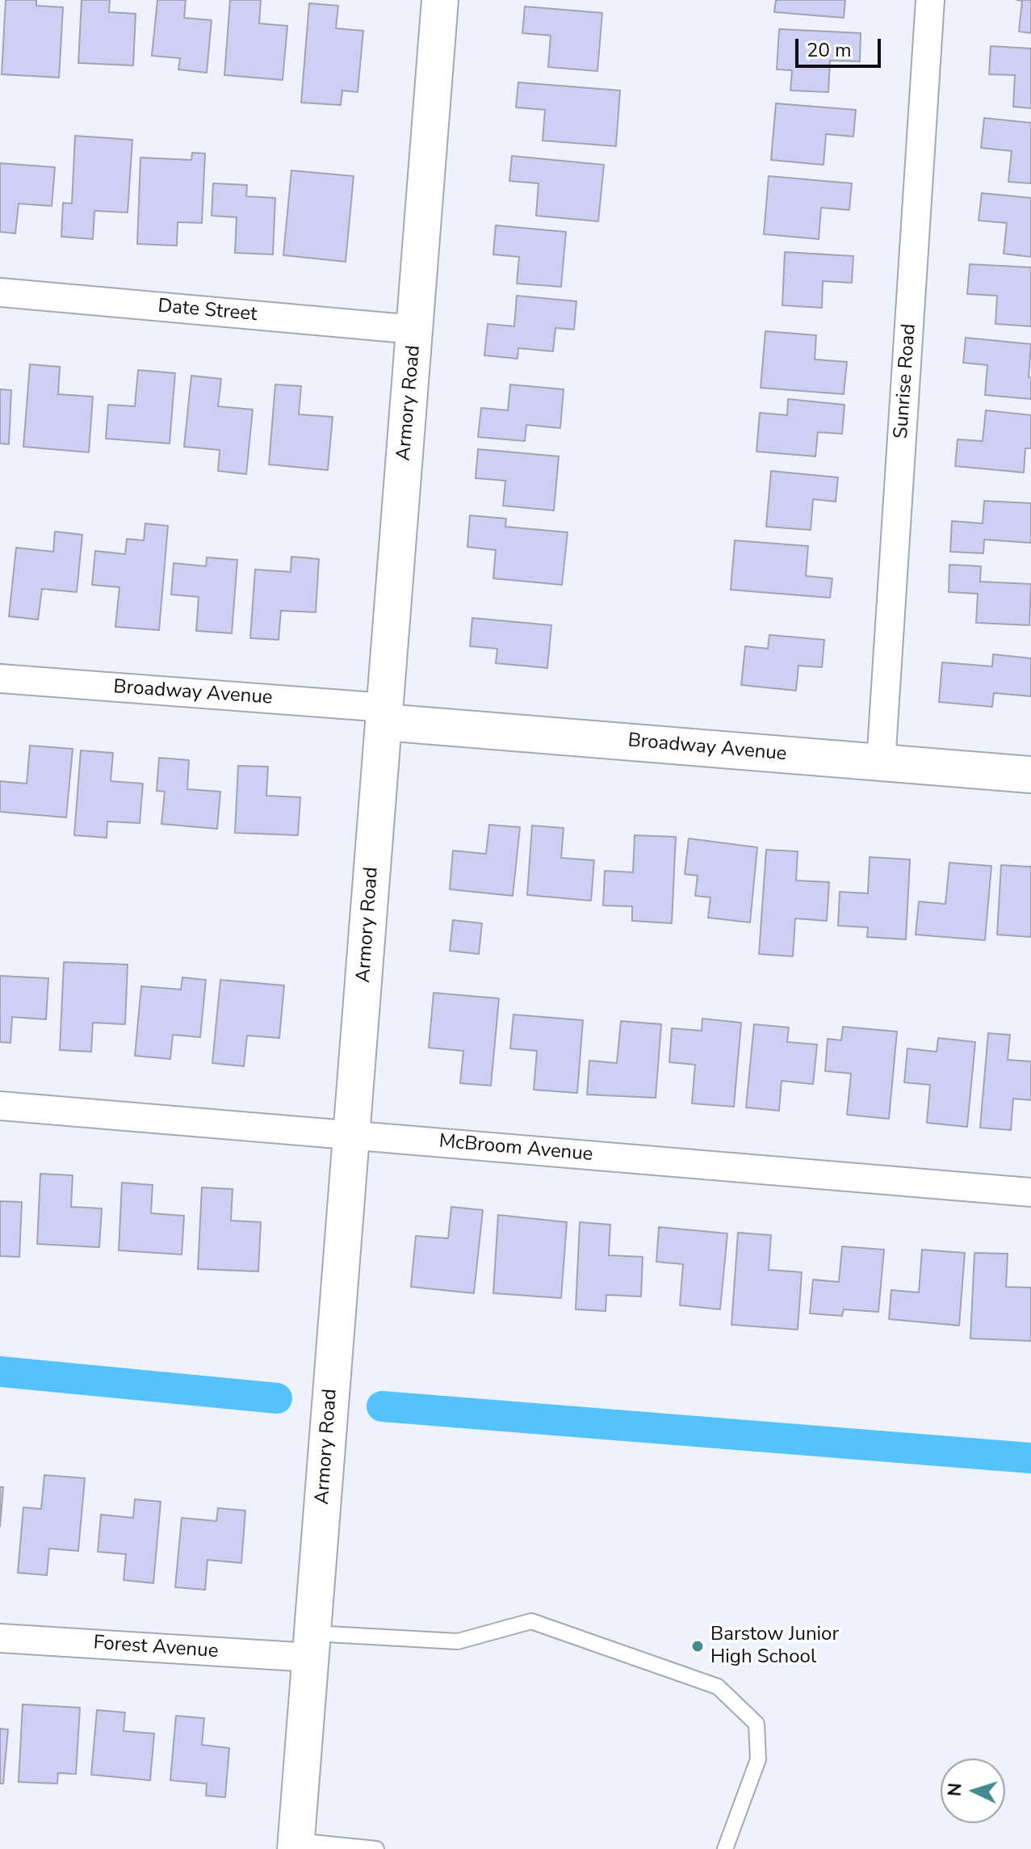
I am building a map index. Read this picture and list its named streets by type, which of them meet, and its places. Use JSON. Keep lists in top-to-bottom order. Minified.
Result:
{"streets":{"main road":["Armory Road","Broadway Avenue"],"street":["Date Street","Sunrise Road","McBroom Avenue","Forest Avenue"]},"crossings":[["Date Street","Armory Road"],["Sunrise Road","Broadway Avenue"],["Armory Road","Broadway Avenue"],["Armory Road","McBroom Avenue"],["Armory Road","Forest Avenue"]],"places":["Barstow Junior High School"],"scale_bar":"20 m","north":"left"}
